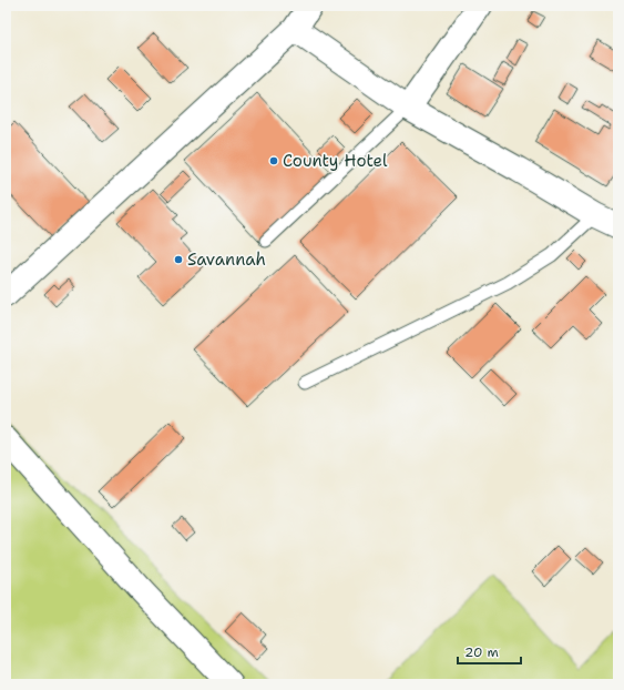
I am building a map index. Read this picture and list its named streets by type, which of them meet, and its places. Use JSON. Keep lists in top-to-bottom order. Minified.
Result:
{"places":["County Hotel","Savannah"],"scale_bar":"20 m"}
